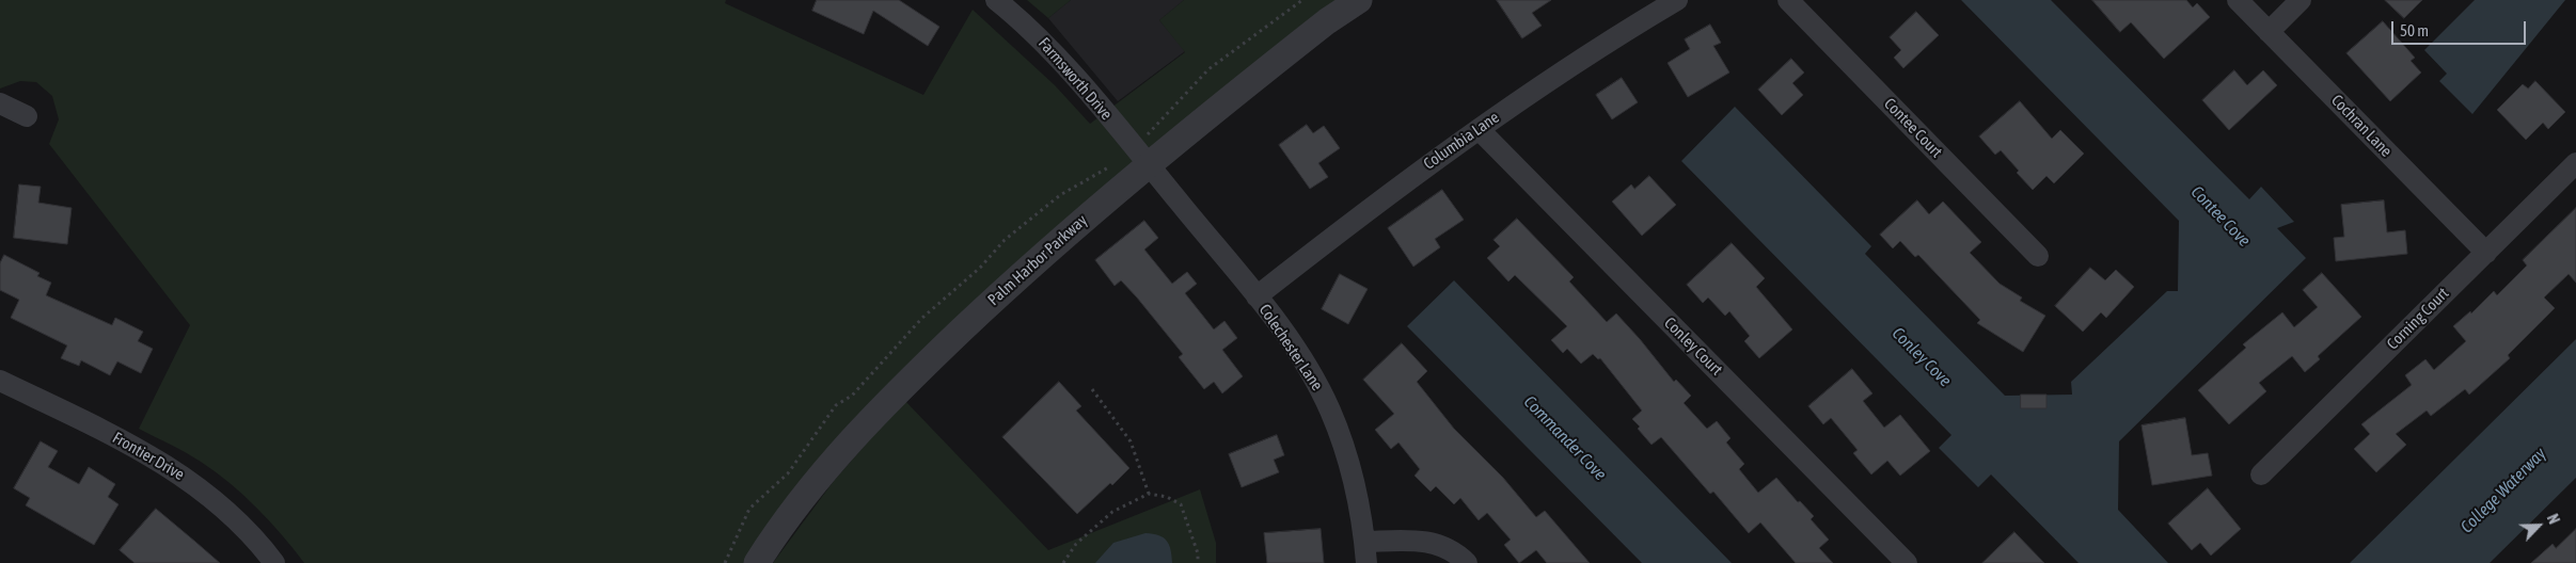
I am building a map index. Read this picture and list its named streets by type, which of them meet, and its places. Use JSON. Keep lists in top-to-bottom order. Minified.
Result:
{"streets":{"street":["Farmsworth Drive","Cochran Lane","Contee Court","Columbia Lane","Palm Harbor Parkway","Corning Court","Conley Court","Colechester Lane","Frontier Drive"]},"crossings":[["Farmsworth Drive","Palm Harbor Parkway"],["Farmsworth Drive","Colechester Lane"],["Cochran Lane","Corning Court"],["Columbia Lane","Conley Court"],["Columbia Lane","Colechester Lane"],["Palm Harbor Parkway","Colechester Lane"]],"water":["Contee Cove","Conley Cove","Commander Cove","College Waterway"],"scale_bar":"50 m","north":"top right"}
